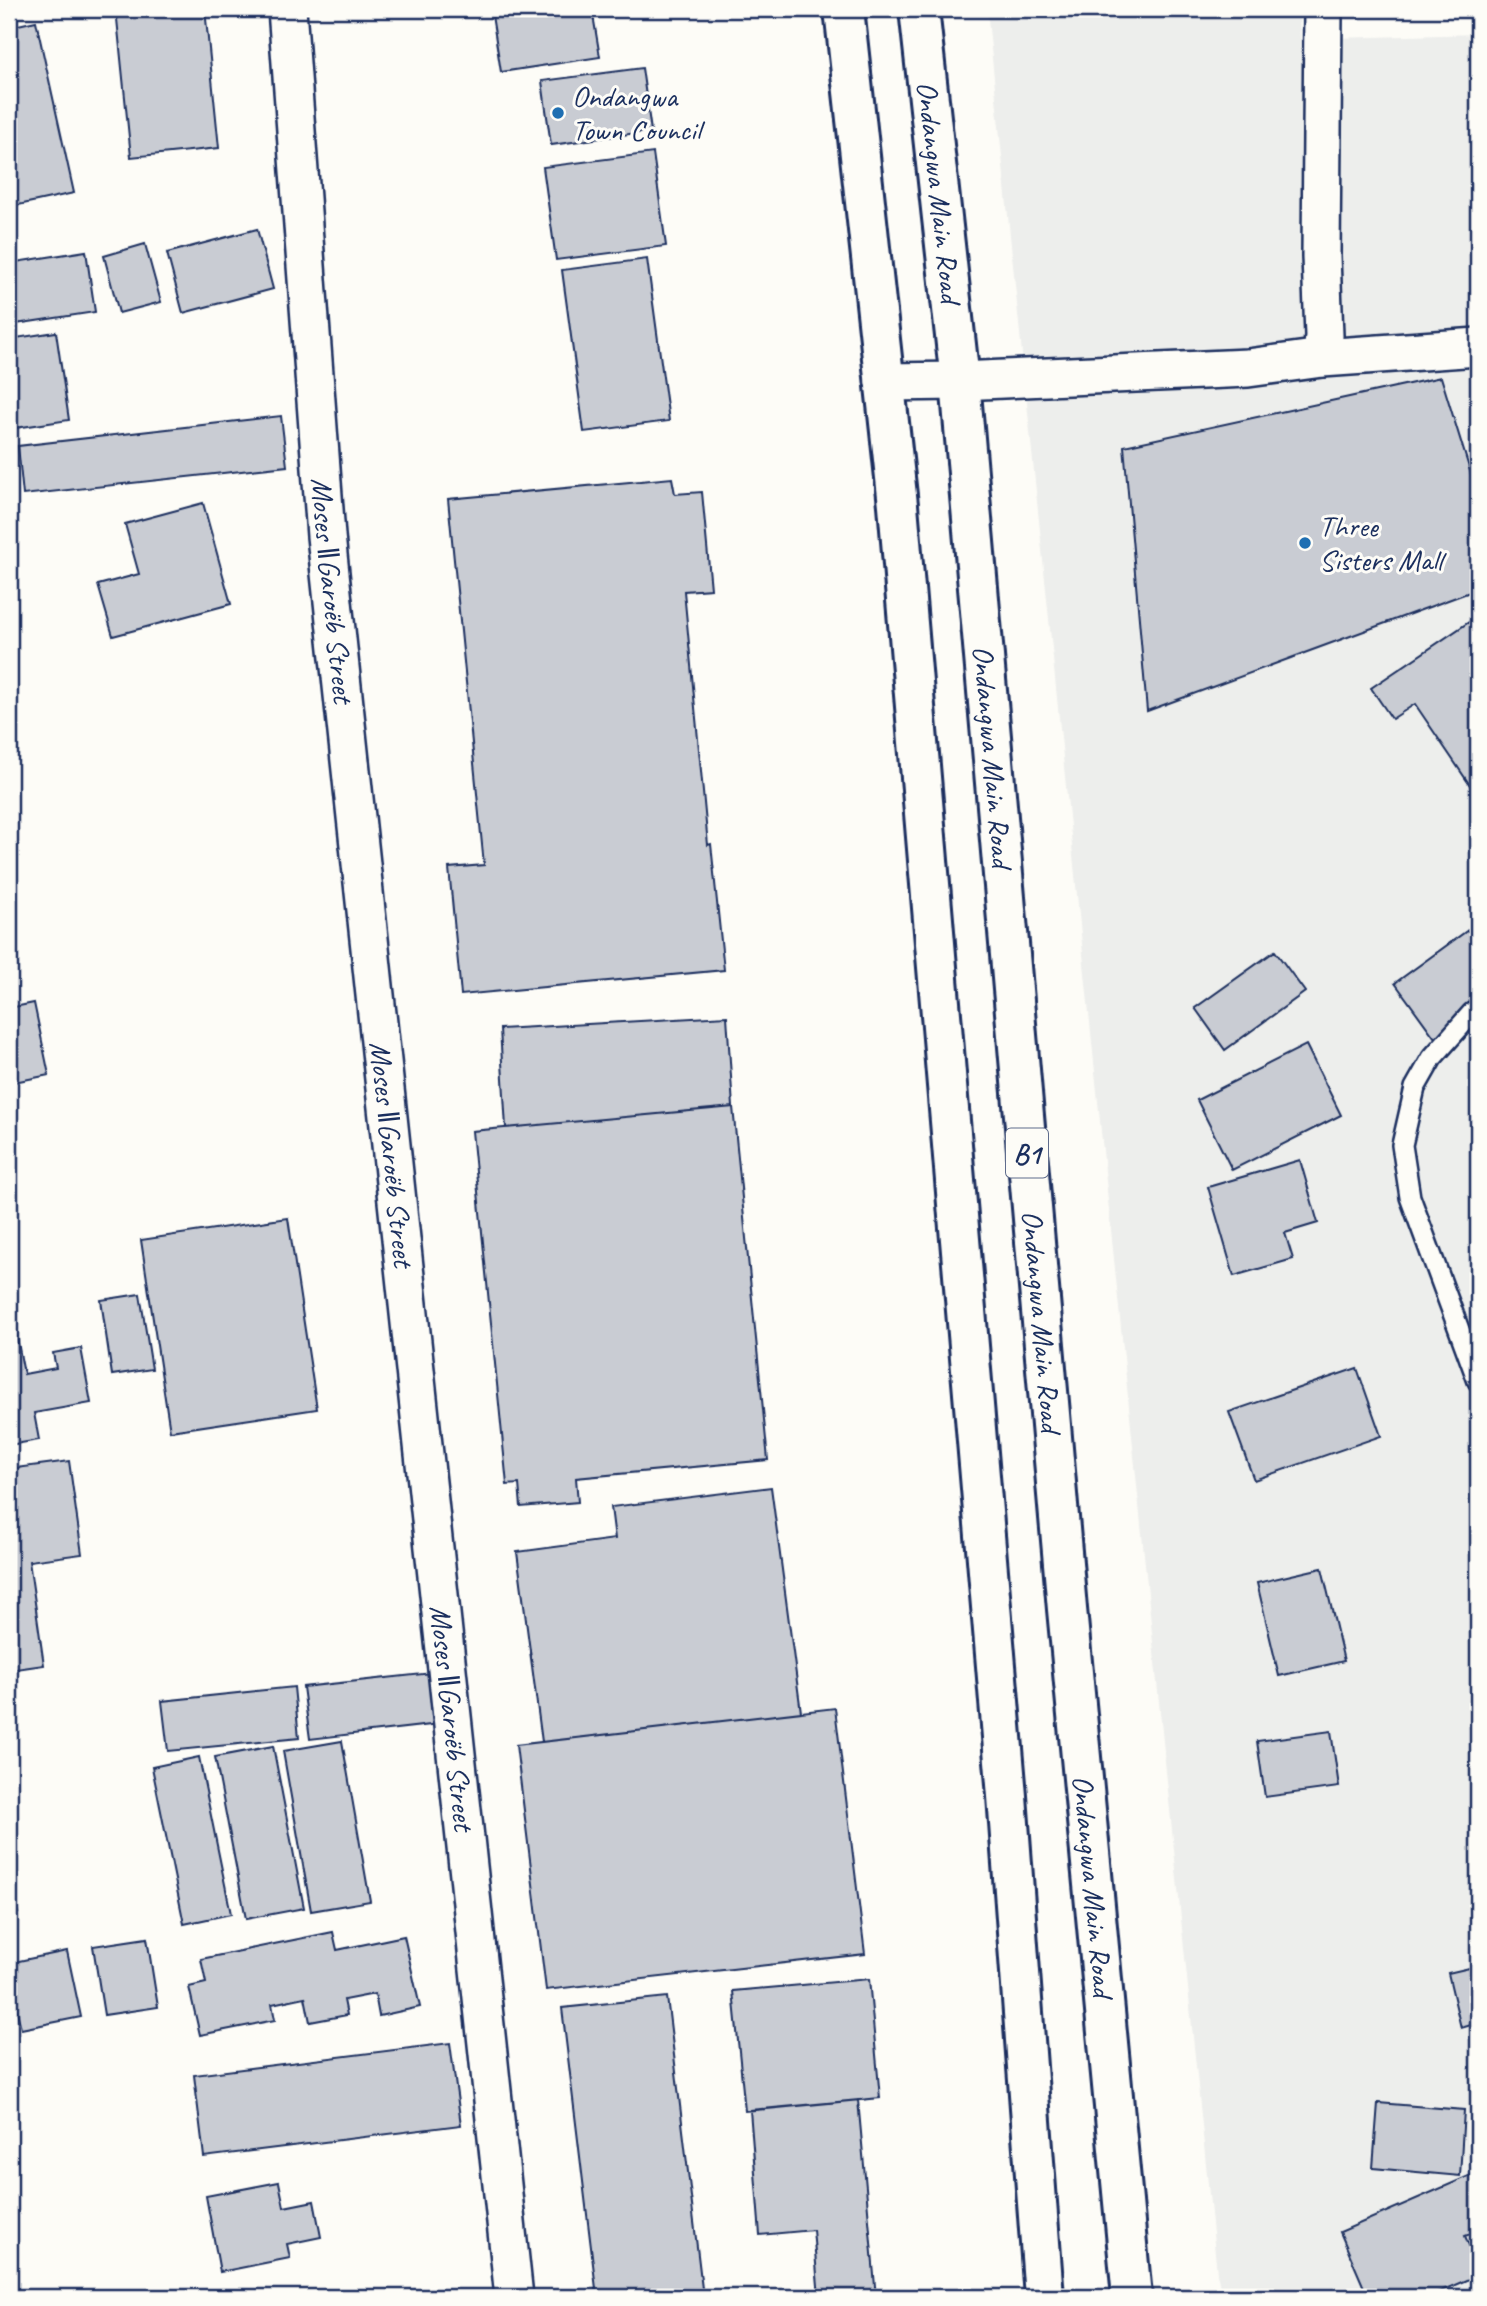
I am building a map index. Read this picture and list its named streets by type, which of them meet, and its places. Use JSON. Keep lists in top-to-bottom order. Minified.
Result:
{"streets":{"main road":["Ondangwa Main Road","B1"],"street":["Moses ǁGaroëb Street"]},"places":["Ondangwa Town Council","Three Sisters Mall"]}
